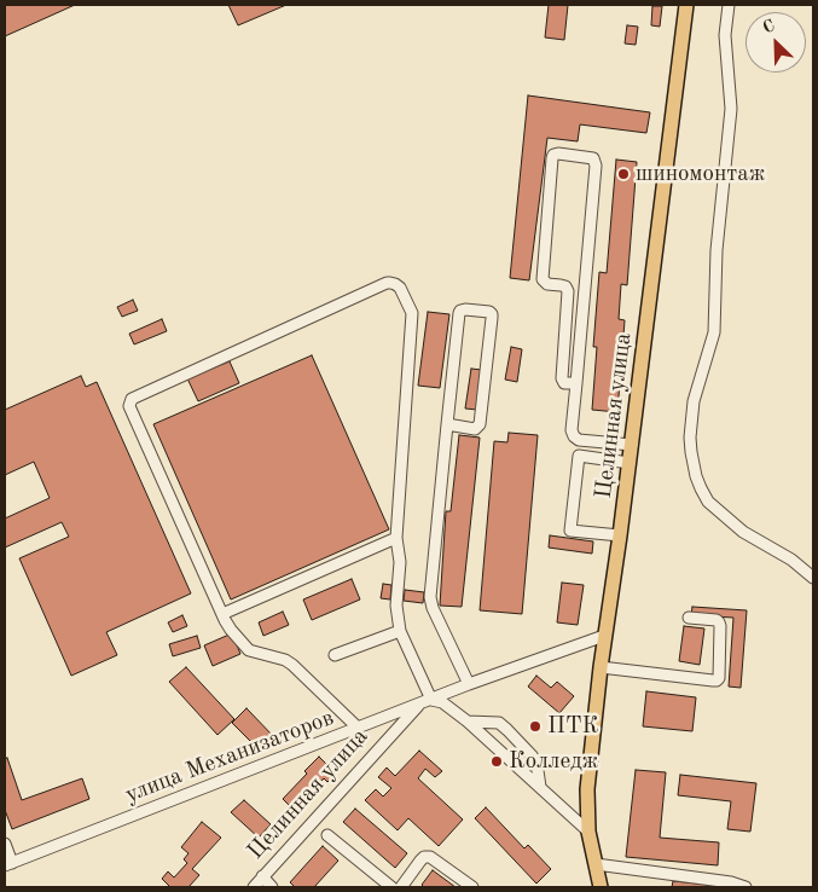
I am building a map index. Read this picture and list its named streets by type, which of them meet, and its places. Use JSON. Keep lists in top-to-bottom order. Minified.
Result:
{"streets":{"main road":["Целинная улица"],"street":["улица Механизаторов"]},"crossings":[["Целинная улица","улица Механизаторов"]],"places":["шиномонтаж","ПТК","Колледж"],"north":"top left"}
